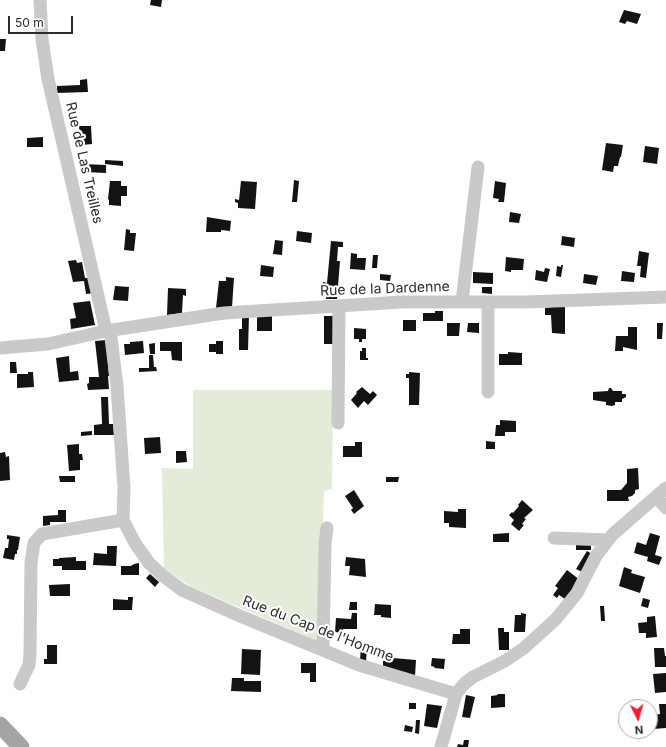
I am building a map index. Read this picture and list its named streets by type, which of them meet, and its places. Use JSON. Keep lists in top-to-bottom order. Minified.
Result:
{"streets":{"street":["Rue de Las Treilles","Rue de la Dardenne","Rue du Cap de l'Homme"]},"crossings":[["Rue de Las Treilles","Rue de la Dardenne"],["Rue de Las Treilles","Rue du Cap de l'Homme"]],"scale_bar":"50 m","north":"bottom"}
